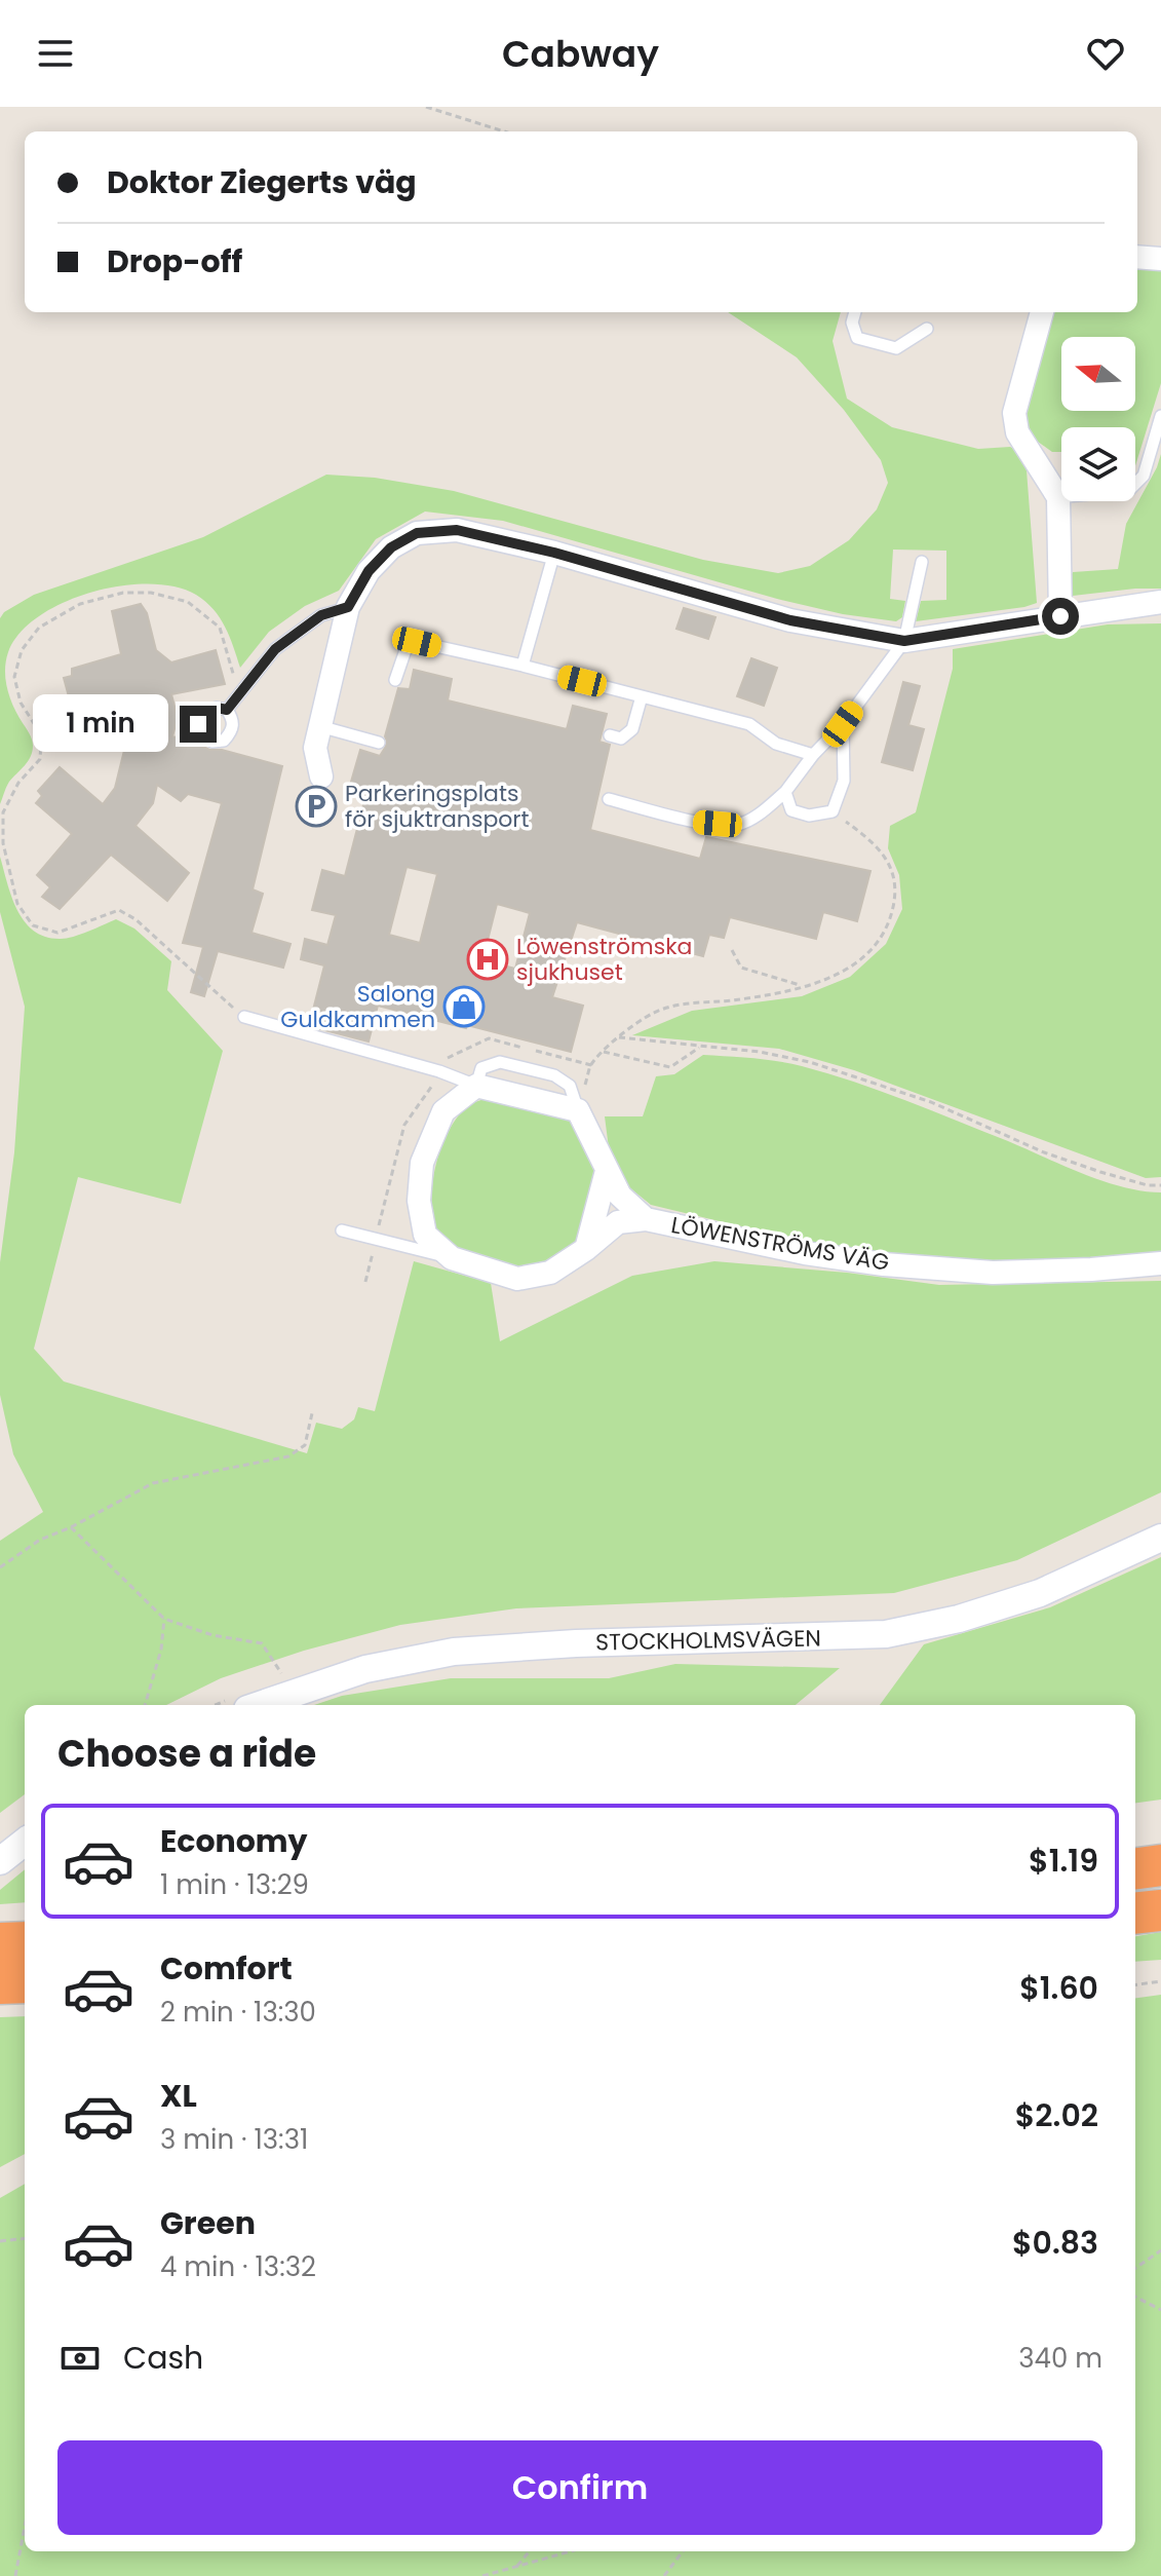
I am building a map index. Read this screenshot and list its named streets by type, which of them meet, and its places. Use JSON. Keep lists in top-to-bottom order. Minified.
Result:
{"streets":{"street":["LÖWENSTRÖMS VÄG","STOCKHOLMSVÄGEN"]},"places":{"parking":["Parkeringsplats för sjuktransport"],"hospital":["Löwenströmska sjukhuset"],"shop":["Salong Guldkammen"]},"north":"left","page":{"header":"Cabway","banner":["Doktor Ziegerts väg","Drop-off"],"bubble":"1 min","heading":"Choose a ride","list":[{"name":"Economy","note":"1 min · 13:29","value":"$1.19"},{"name":"Comfort","note":"2 min · 13:30","value":"$1.60"},{"name":"XL","note":"3 min · 13:31","value":"$2.02"},{"name":"Green","note":"4 min · 13:32","value":"$0.83"}],"pay":["Cash","340 m"],"buttons":"Confirm"}}
